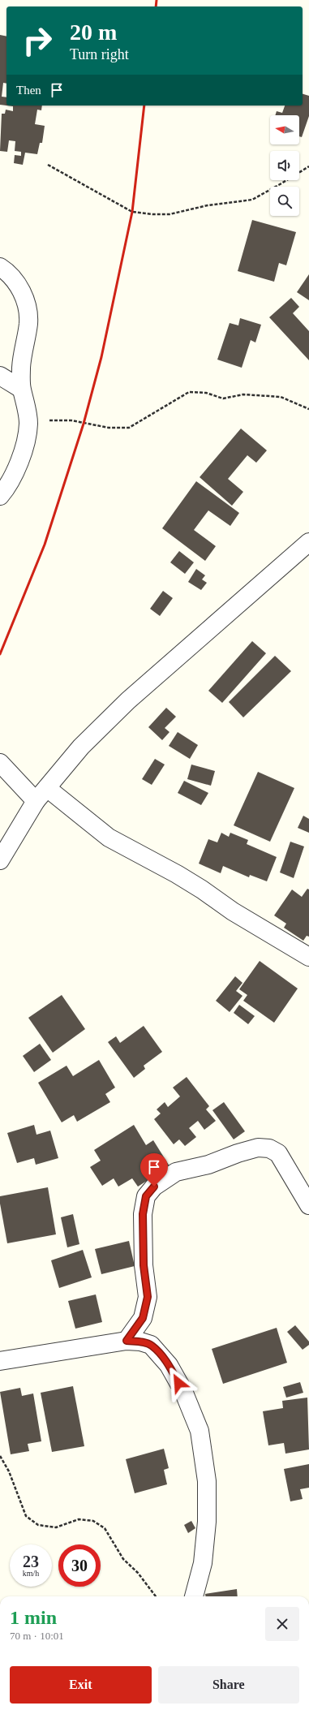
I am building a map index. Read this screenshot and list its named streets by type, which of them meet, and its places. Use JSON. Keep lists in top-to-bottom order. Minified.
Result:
{"north":"left","page":{"turn":["20 m","Turn right"],"then":"Then","speed":"23 km/h","limit":"30","heading":["1 min","70 m · 10:01"],"buttons":["Exit","Share"]}}
